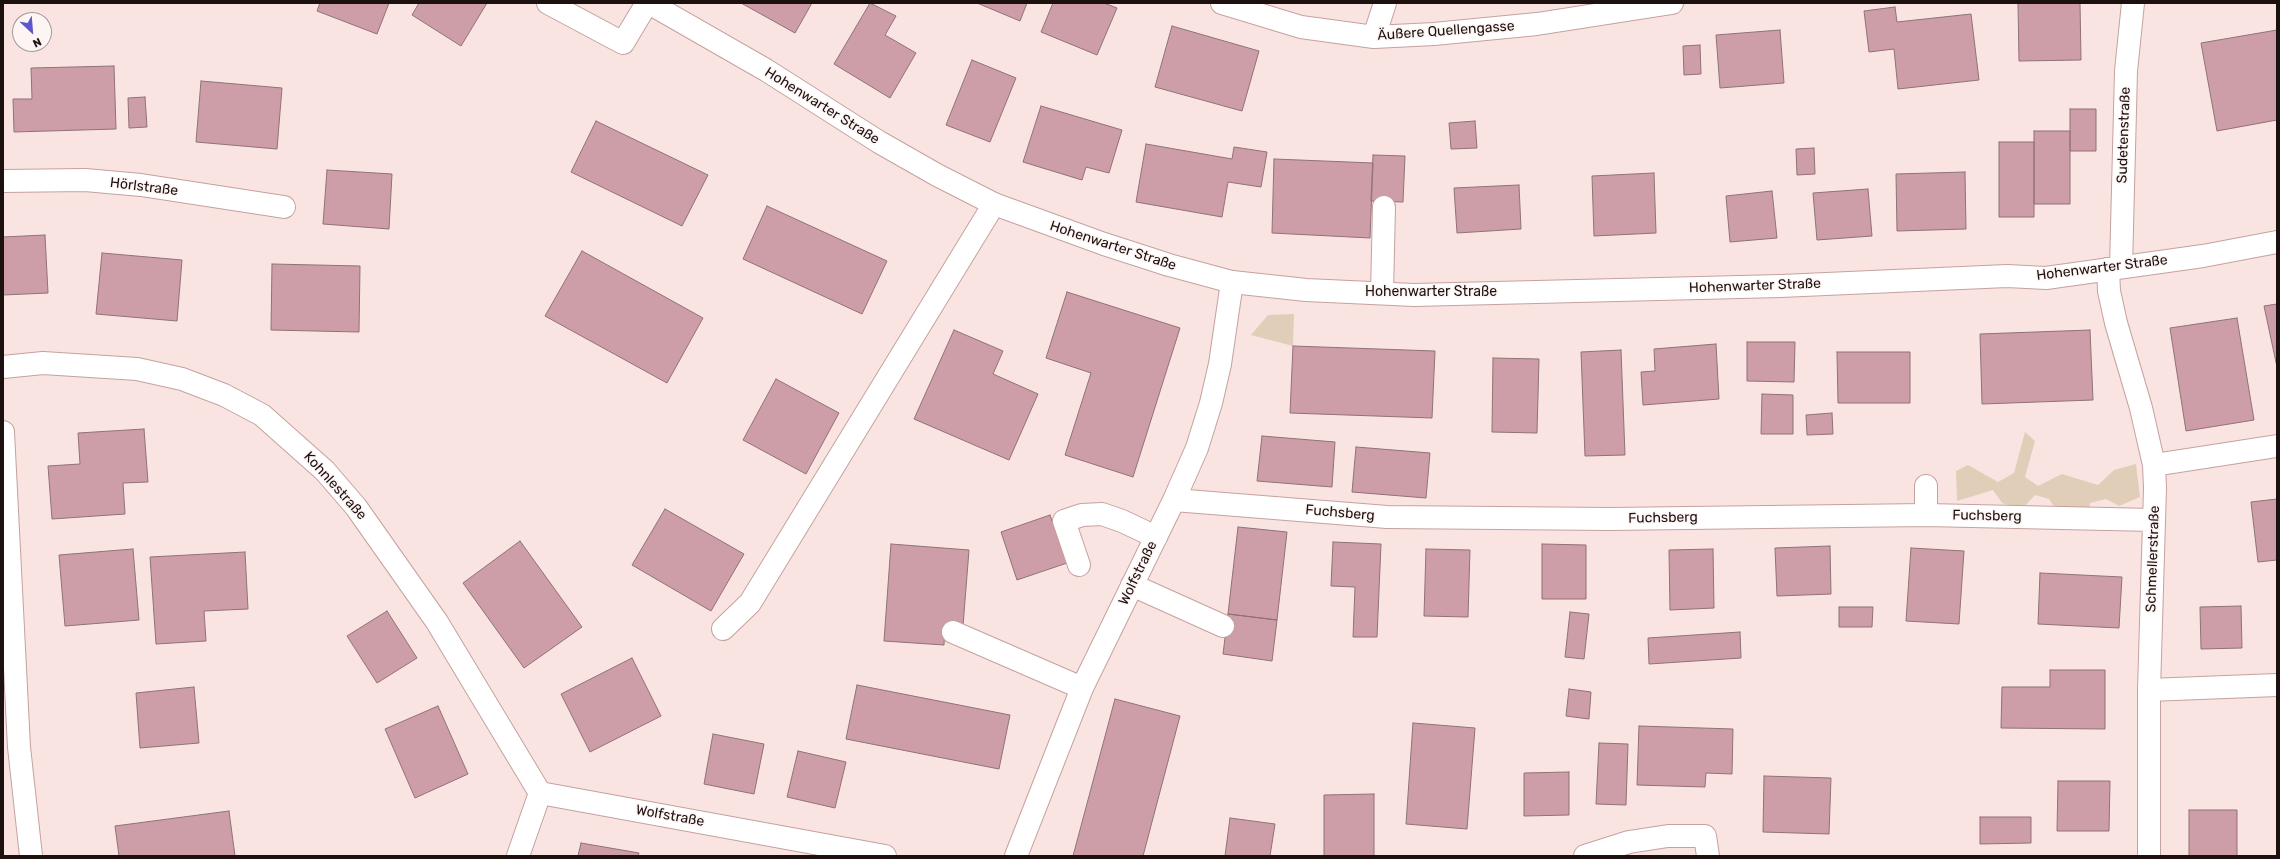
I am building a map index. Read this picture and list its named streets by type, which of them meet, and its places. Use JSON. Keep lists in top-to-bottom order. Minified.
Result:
{"streets":{"street":["Äußere Quellengasse","Hohenwarter Straße","Sudetenstraße","Hörlstraße","Kohnlestraße","Fuchsberg","Schmellerstraße","Wolfstraße"]},"crossings":[["Hohenwarter Straße","Sudetenstraße"],["Hohenwarter Straße","Schmellerstraße"],["Hohenwarter Straße","Wolfstraße"],["Sudetenstraße","Schmellerstraße"],["Kohnlestraße","Wolfstraße"],["Fuchsberg","Schmellerstraße"],["Fuchsberg","Wolfstraße"]],"north":"bottom right"}
